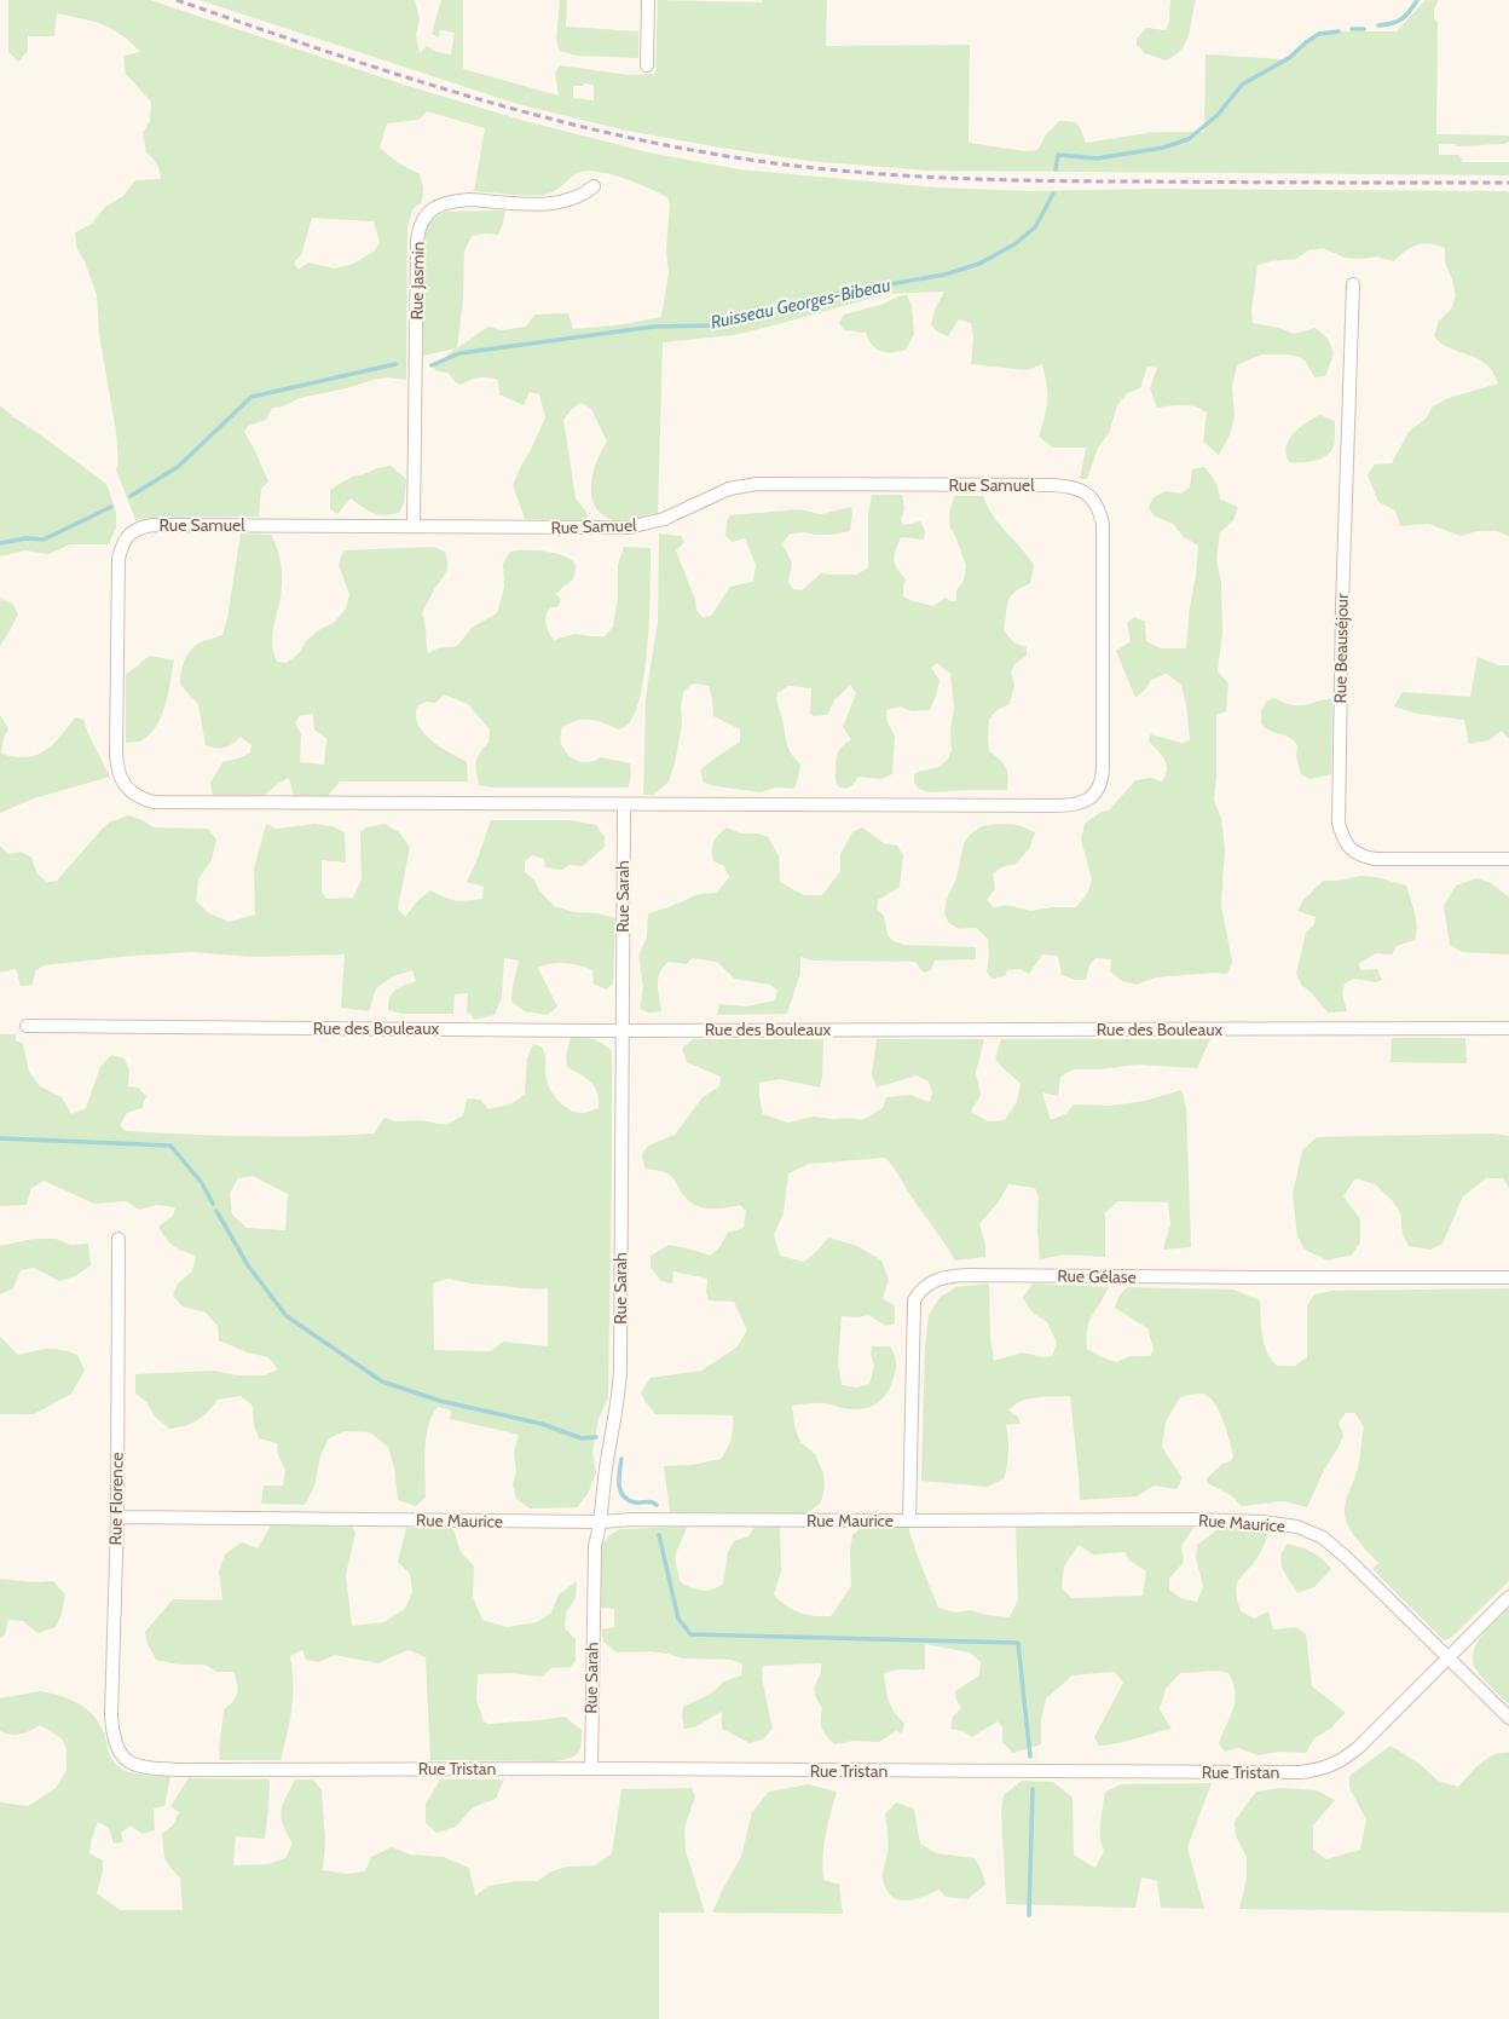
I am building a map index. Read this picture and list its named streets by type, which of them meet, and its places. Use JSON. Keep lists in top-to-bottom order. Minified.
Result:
{"streets":{"street":["Rue Jasmin","Rue Samuel","Rue Beauséjour","Rue Sarah","Rue des Bouleaux","Rue Gélase","Rue Florence","Rue Maurice","Rue Tristan"]},"crossings":[["Rue Jasmin","Rue Samuel"],["Rue Samuel","Rue Sarah"],["Rue Sarah","Rue des Bouleaux"],["Rue Sarah","Rue Maurice"],["Rue Sarah","Rue Tristan"],["Rue Gélase","Rue Maurice"],["Rue Florence","Rue Maurice"],["Rue Florence","Rue Tristan"],["Rue Maurice","Rue Tristan"]],"water":["Ruisseau Georges-Bibeau"]}
